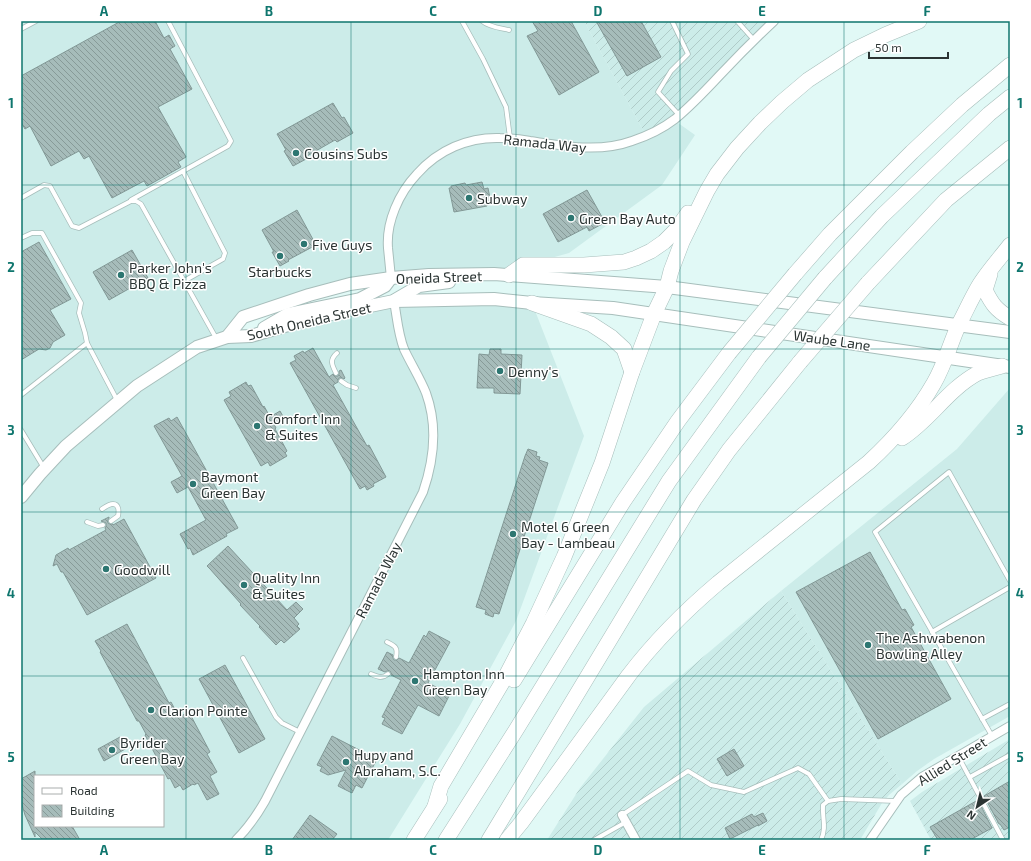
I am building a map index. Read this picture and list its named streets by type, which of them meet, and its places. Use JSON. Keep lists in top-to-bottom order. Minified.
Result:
{"streets":{"street":["Ramada Way","Oneida Street","South Oneida Street","Waube Lane","Allied Street"]},"crossings":[["Ramada Way","Oneida Street"],["Ramada Way","South Oneida Street"],["Oneida Street","South Oneida Street"],["South Oneida Street","Waube Lane"]],"places":["Cousins Subs","Subway","Green Bay Auto","Five Guys","Starbucks","Parker John's BBQ & Pizza","Denny's","Comfort Inn & Suites","Baymont Green Bay","Motel 6 Green Bay - Lambeau","Goodwill","Quality Inn & Suites","The Ashwabenon Bowling Alley","Hampton Inn Green Bay","Clarion Pointe","Byrider Green Bay","Hupy and Abraham, S.C."],"legend":["Road","Building"],"scale_bar":"50 m","north":"bottom left","grid":{"columns":["A","B","C","D","E","F"],"rows":["1","2","3","4","5"]}}
